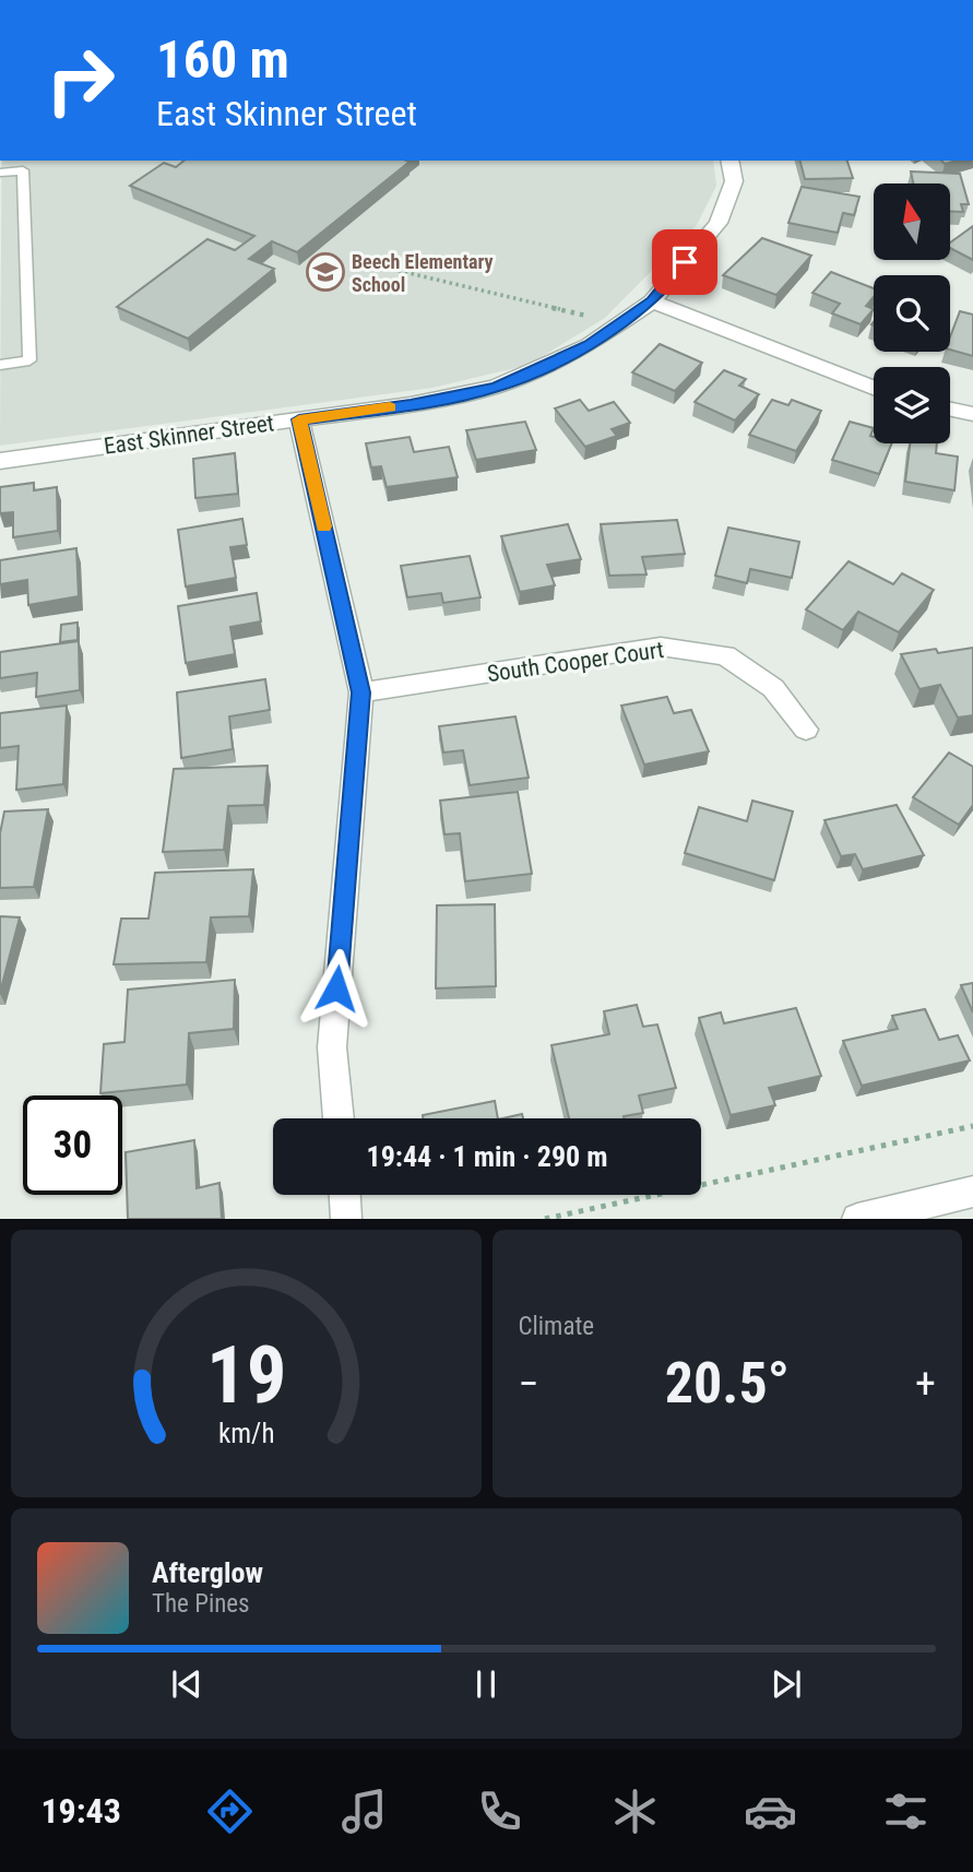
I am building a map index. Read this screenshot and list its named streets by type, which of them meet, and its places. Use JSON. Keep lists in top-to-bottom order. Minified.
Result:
{"streets":{"street":["East Skinner Street","South Cooper Court"]},"places":{"school or university":["Beech Elementary School"]},"north":"top","page":{"turn":["160 m","East Skinner Street"],"limit":"30","trip":"19:44 · 1 min · 290 m","tile":"Climate","heat":["−","20.5°","+"],"song":["Afterglow","The Pines"],"tabs":"19:43","gauge":["19","km/h"]}}
